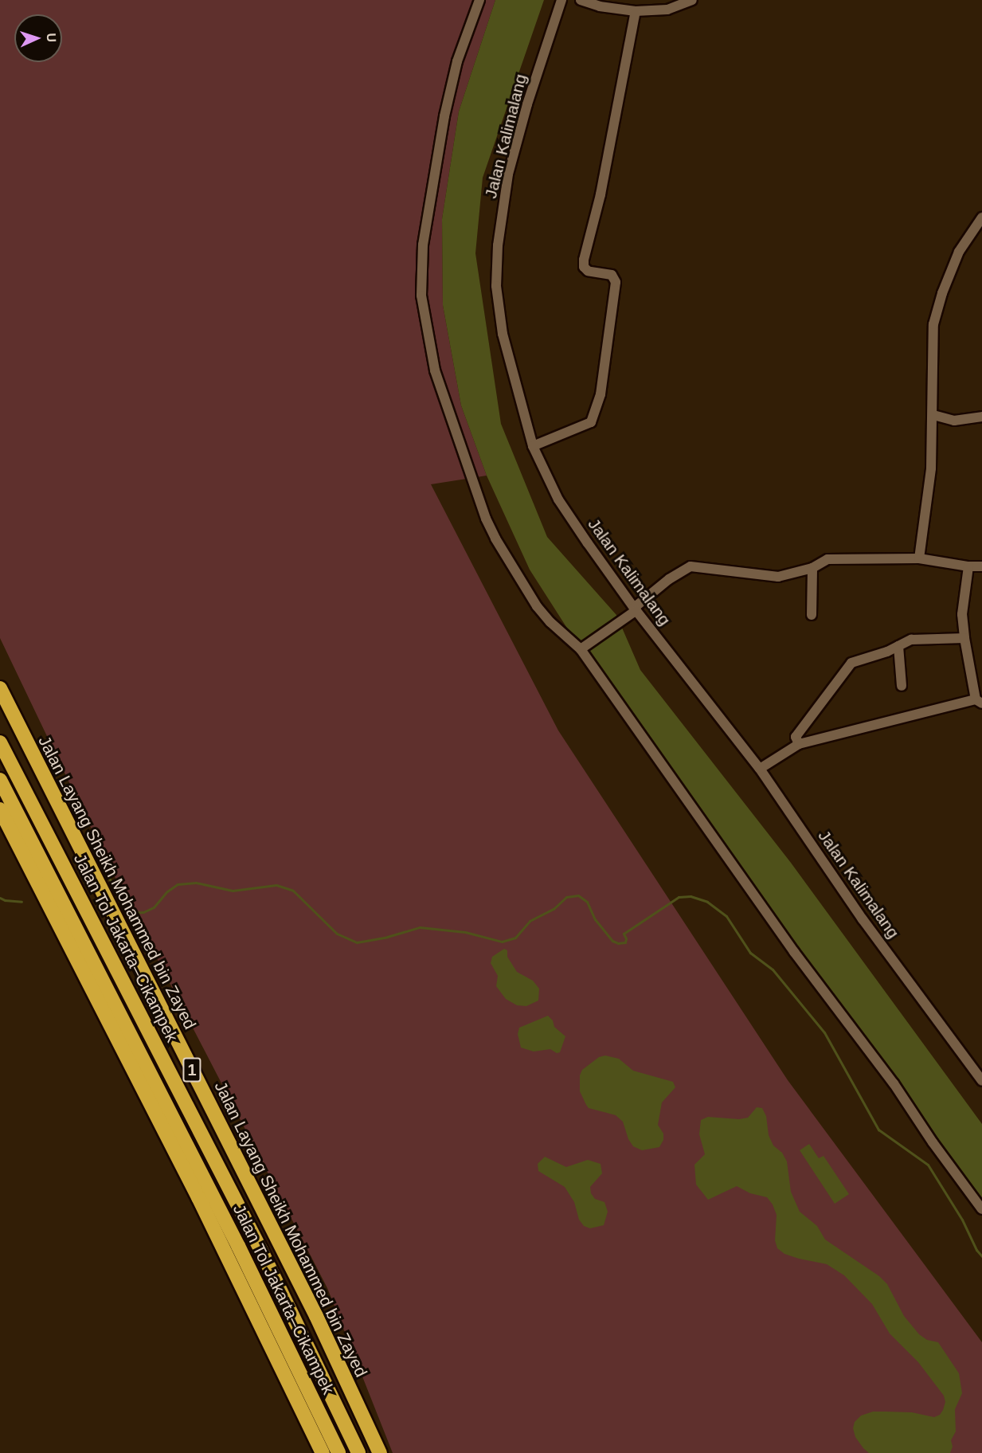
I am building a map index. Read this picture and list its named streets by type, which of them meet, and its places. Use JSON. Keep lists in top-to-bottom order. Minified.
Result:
{"streets":{"highway":["Jalan Layang Sheikh Mohammed bin Zayed","Jalan Tol Jakarta–Cikampek","1"],"street":["Jalan Kalimalang"]},"north":"right"}
